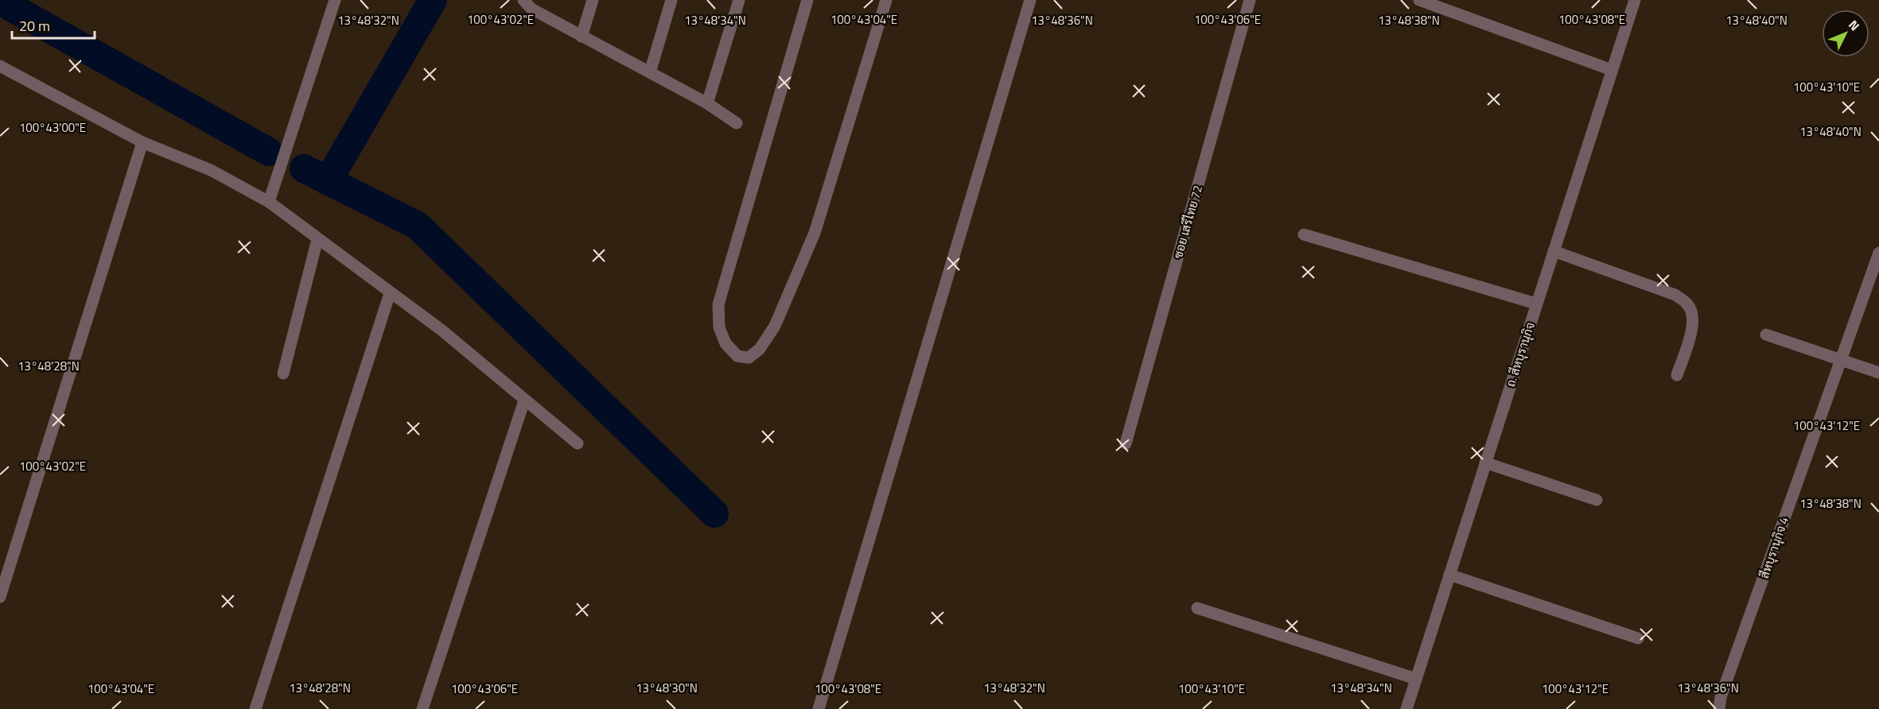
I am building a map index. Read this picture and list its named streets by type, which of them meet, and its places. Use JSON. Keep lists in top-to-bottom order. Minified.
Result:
{"streets":{"street":["ซอย เสรีไทย 72","ถ. สีหบุรานุกิจ","สีหบุรานุกิจ 4"]},"scale_bar":"20 m","north":"top right","coordinates":["100°43'02\"E","100°43'04\"E","100°43'06\"E","100°43'08\"E","13°48'34\"N","13°48'38\"N","13°48'40\"N","13°48'32\"N","13°48'36\"N","100°43'10\"E","100°43'00\"E","13°48'28\"N","100°43'12\"E","13°48'30\"N"]}
